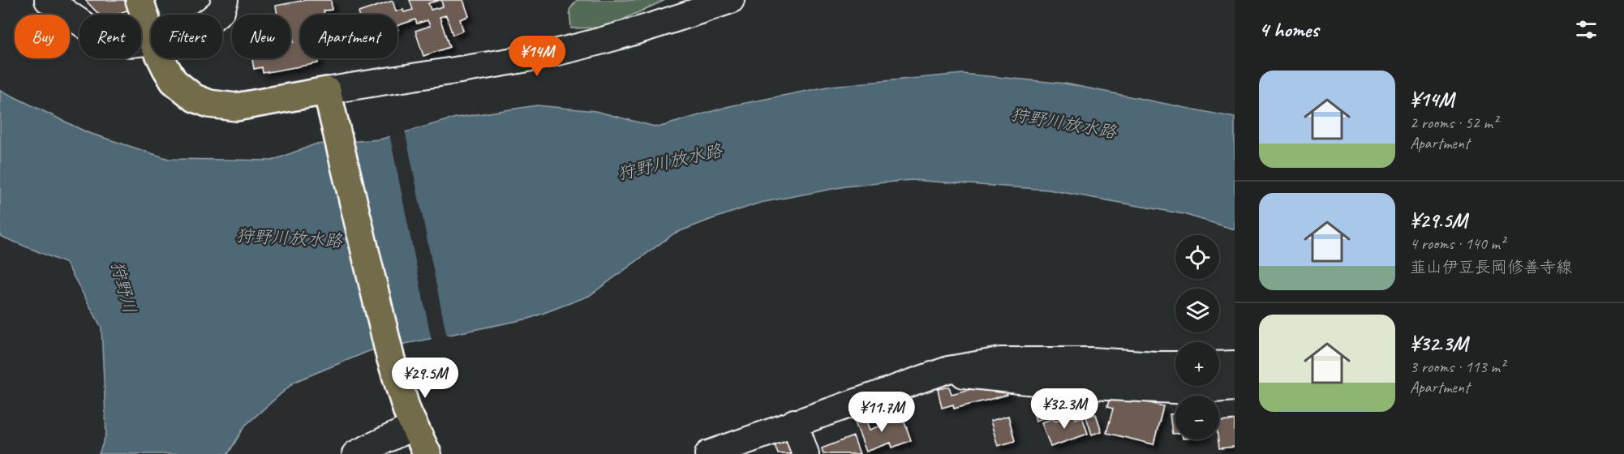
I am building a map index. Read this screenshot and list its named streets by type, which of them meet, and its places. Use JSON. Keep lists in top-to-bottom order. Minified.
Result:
{"water":["狩野川放水路","狩野川"],"page":{"heading":"4 homes","chip":["Buy","Rent","Filters","New","Apartment"],"price":["¥14M","¥29.5M","¥32.3M","¥11.7M"],"list":[{"name":"¥14M","note":"2 rooms · 52 m² · Apartment"},{"name":"¥29.5M","note":"4 rooms · 140 m² · 韮山伊豆長岡修善寺線"},{"name":"¥32.3M","note":"3 rooms · 113 m² · Apartment"}],"map_buttons":["+","−"]}}
